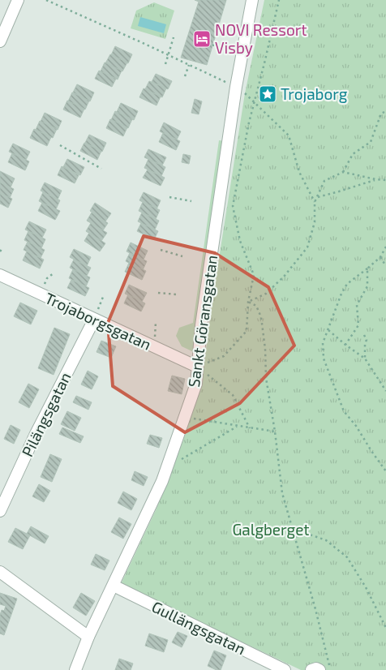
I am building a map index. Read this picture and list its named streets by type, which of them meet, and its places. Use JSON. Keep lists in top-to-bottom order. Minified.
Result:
{"streets":{"street":["Trojaborgsgatan","Sankt Göransgatan","Pilängsgatan","Gullängsgatan"]},"crossings":[["Trojaborgsgatan","Sankt Göransgatan"],["Trojaborgsgatan","Pilängsgatan"],["Sankt Göransgatan","Gullängsgatan"]],"parks":["Galgberget"],"places":{"hotel":["NOVI Ressort Visby"],"place":["Trojaborg"]}}
